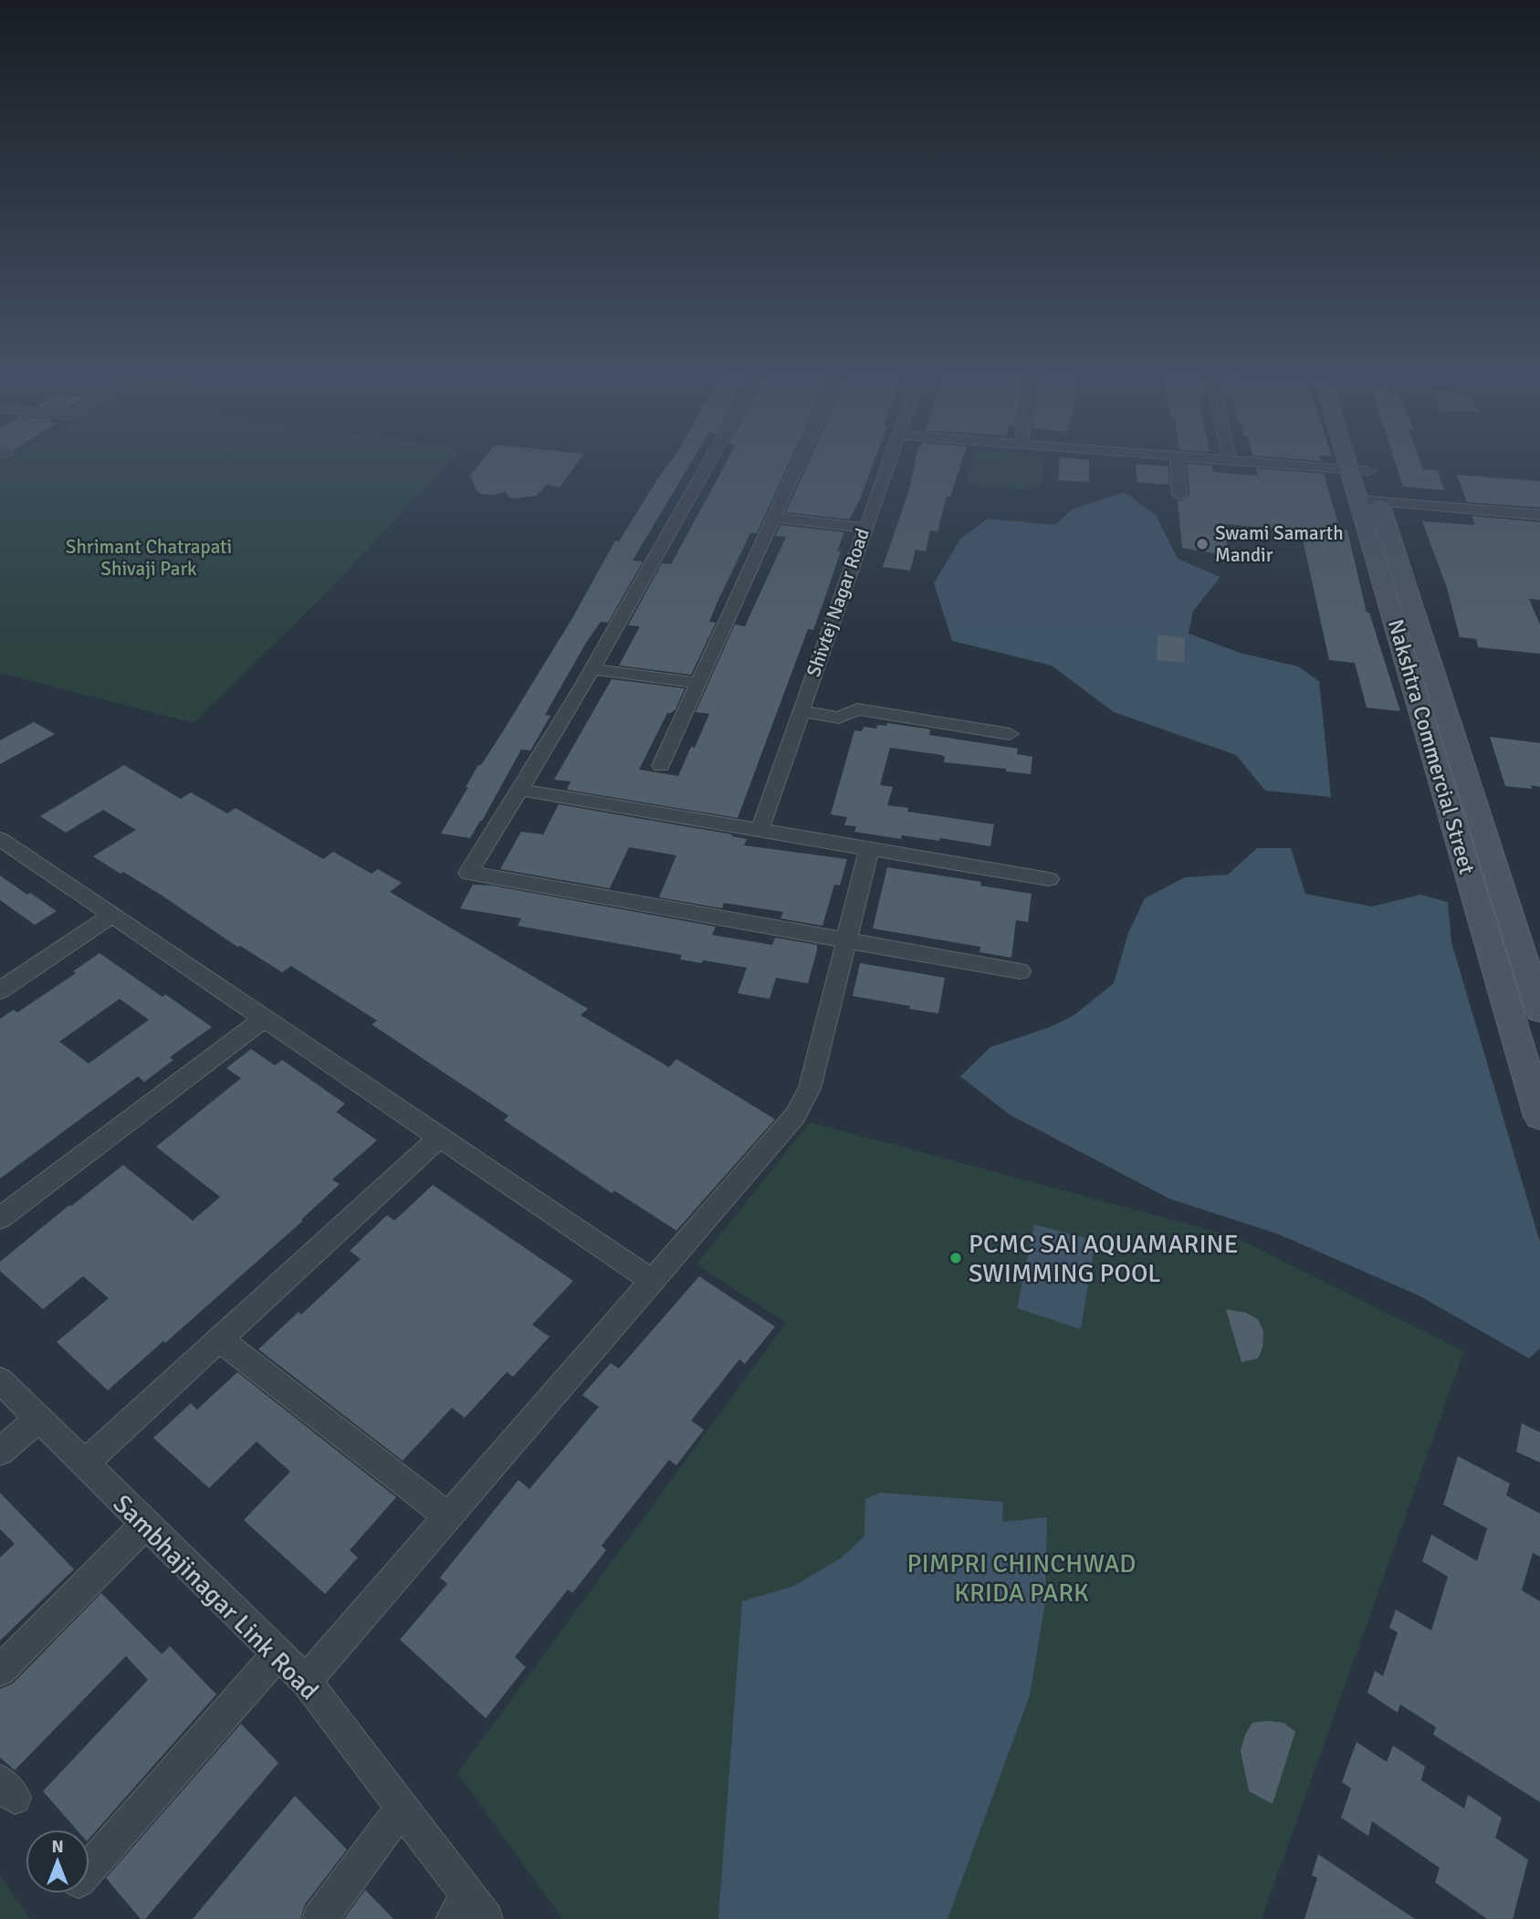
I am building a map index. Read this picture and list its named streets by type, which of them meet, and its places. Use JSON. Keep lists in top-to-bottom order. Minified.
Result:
{"streets":{"street":["Shivtej Nagar Road","Nakshtra Commercial Street","Sambhajinagar Link Road"]},"parks":["Shrimant Chatrapati Shivaji Park","PIMPRI CHINCHWAD KRIDA PARK"],"places":["Swami Samarth Mandir","PCMC SAI AQUAMARINE SWIMMING POOL"],"north":"top"}
